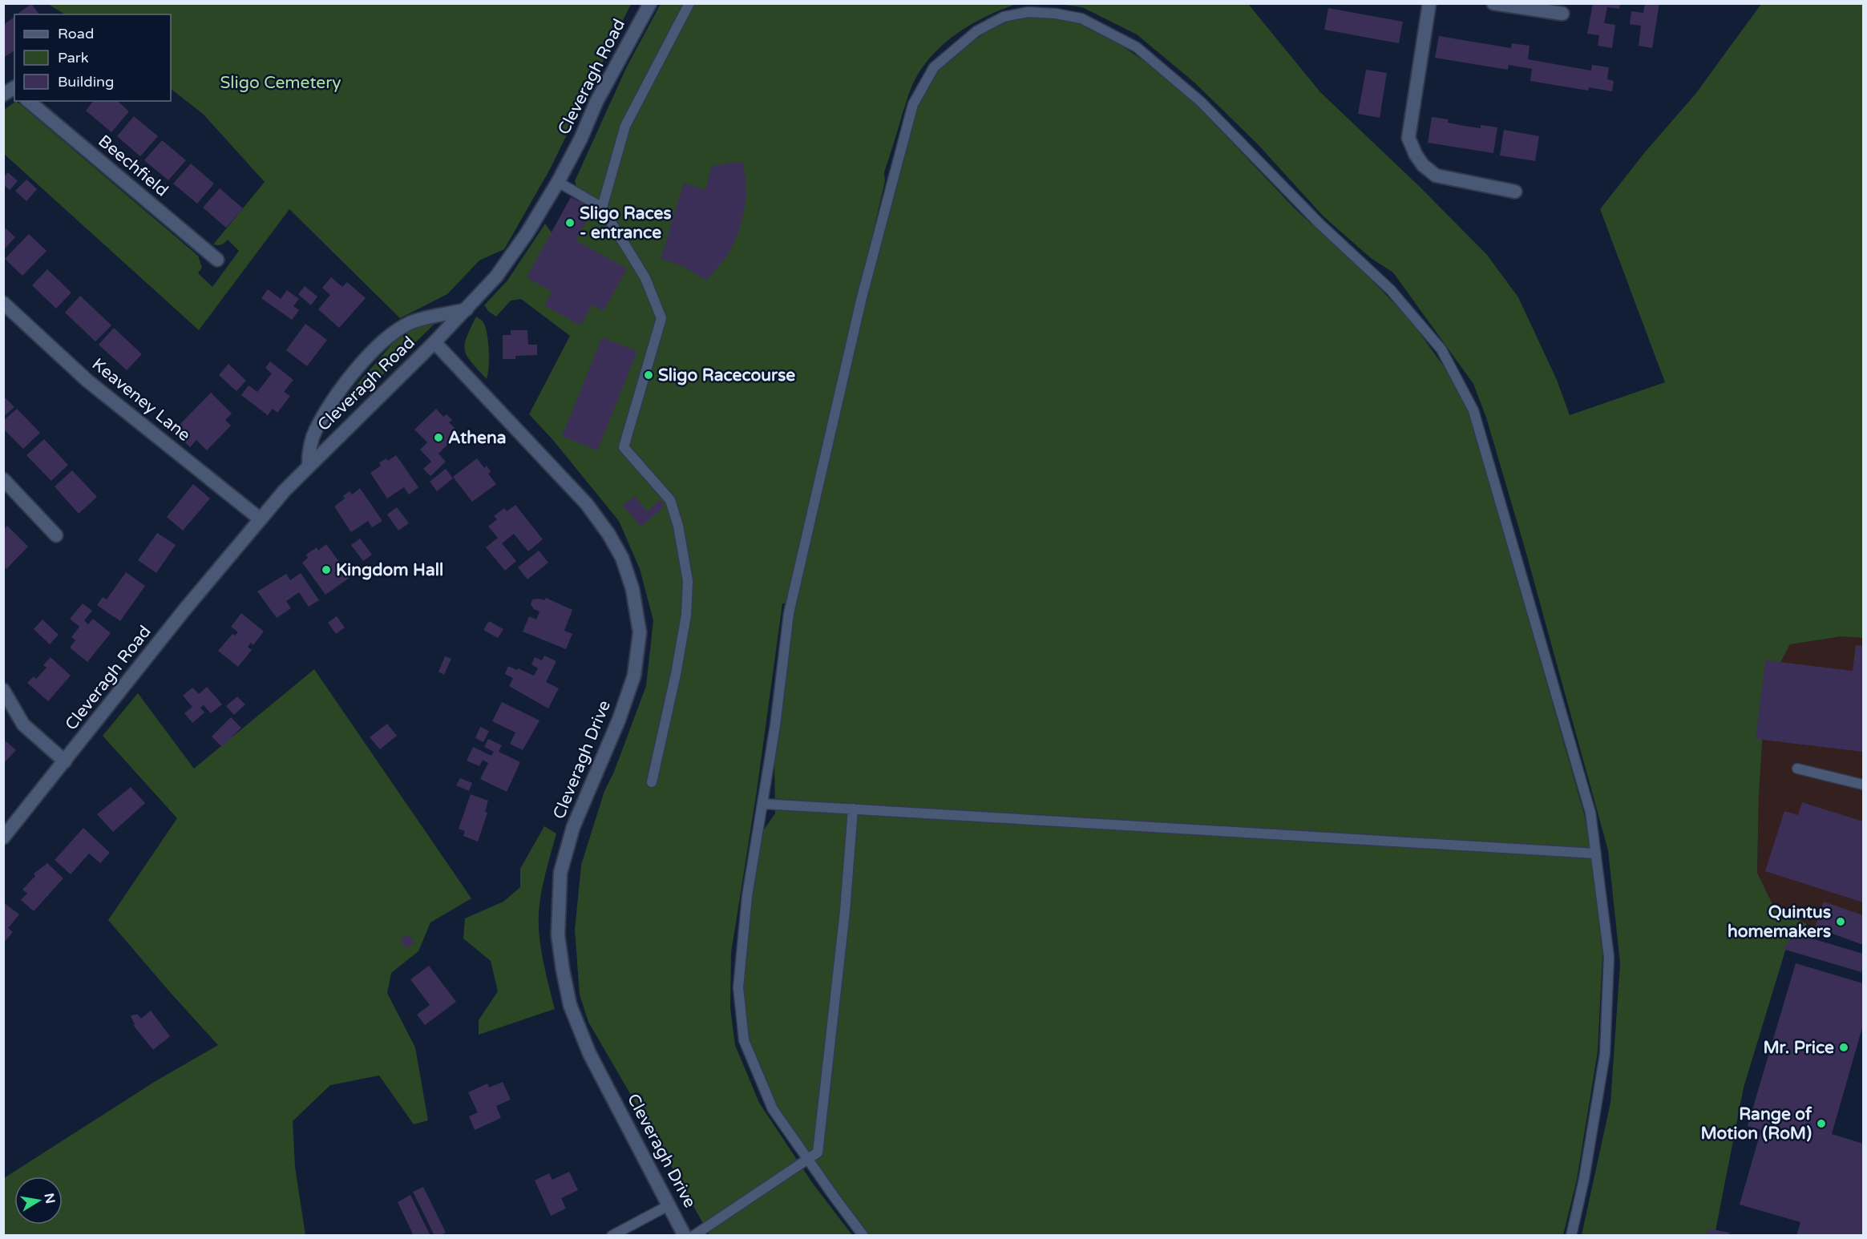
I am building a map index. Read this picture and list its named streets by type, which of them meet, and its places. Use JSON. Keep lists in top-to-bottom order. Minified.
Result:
{"streets":{"street":["Cleveragh Road","Beechfield","Keaveney Lane","Cleveragh Drive"]},"crossings":[["Cleveragh Road","Keaveney Lane"],["Cleveragh Road","Cleveragh Drive"]],"parks":["Sligo Cemetery"],"places":["Sligo Races - entrance","Sligo Racecourse","Athena","Kingdom Hall","Quintus homemakers","Mr. Price","Range of Motion (RoM)"],"legend":["Road","Park","Building"],"north":"right"}
